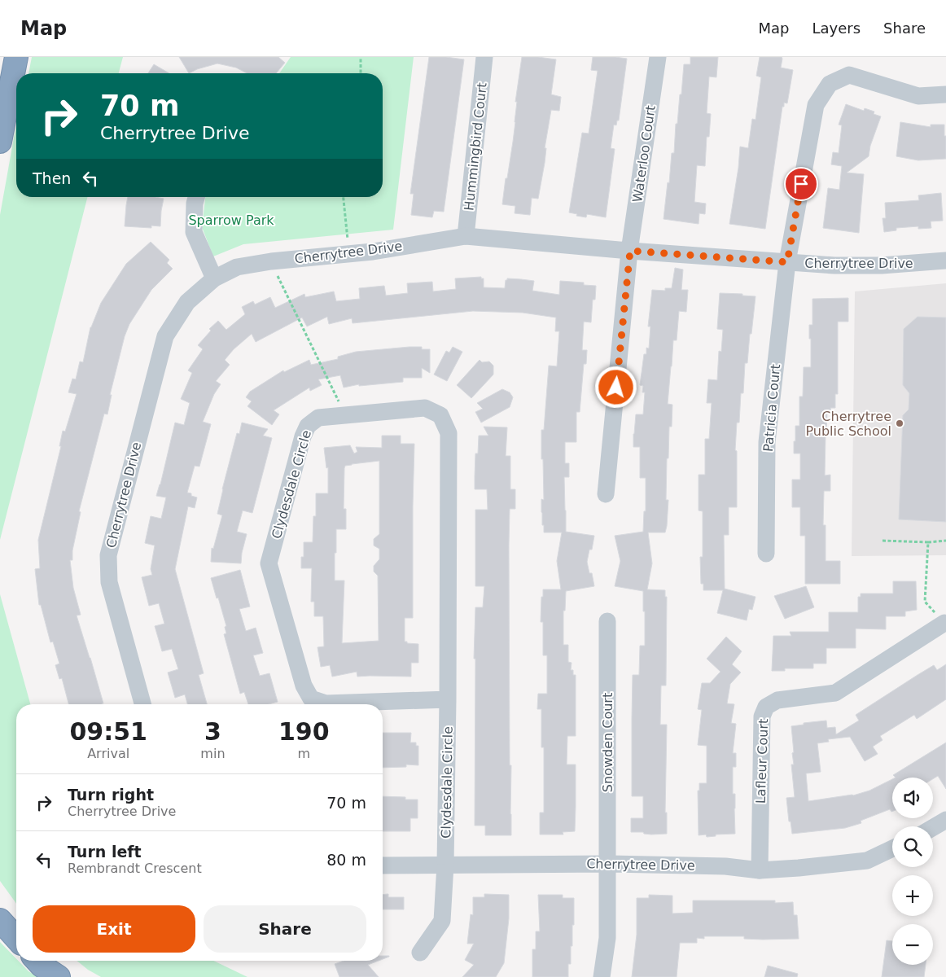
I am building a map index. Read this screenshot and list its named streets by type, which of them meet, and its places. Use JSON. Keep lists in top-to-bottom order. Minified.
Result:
{"streets":{"street":["Hummingbird Court","Waterloo Court","Cherrytree Drive","Patricia Court","Clydesdale Circle","Snowden Court","Lafleur Court"]},"crossings":[["Hummingbird Court","Cherrytree Drive"],["Waterloo Court","Cherrytree Drive"],["Cherrytree Drive","Patricia Court"],["Cherrytree Drive","Clydesdale Circle"],["Cherrytree Drive","Snowden Court"],["Cherrytree Drive","Lafleur Court"]],"parks":["Sparrow Park"],"places":["Cherrytree Public School"],"page":{"header":"Map","nav":["Map","Layers","Share"],"turn":["70 m","Cherrytree Drive"],"then":"Then","eta":["09:51","Arrival","3","min","190","m"],"list":[{"name":"Turn right","note":"Cherrytree Drive","value":"70 m"},{"name":"Turn left","note":"Rembrandt Crescent","value":"80 m"}],"map_buttons":["+","−"],"buttons":["Exit","Share"]}}
